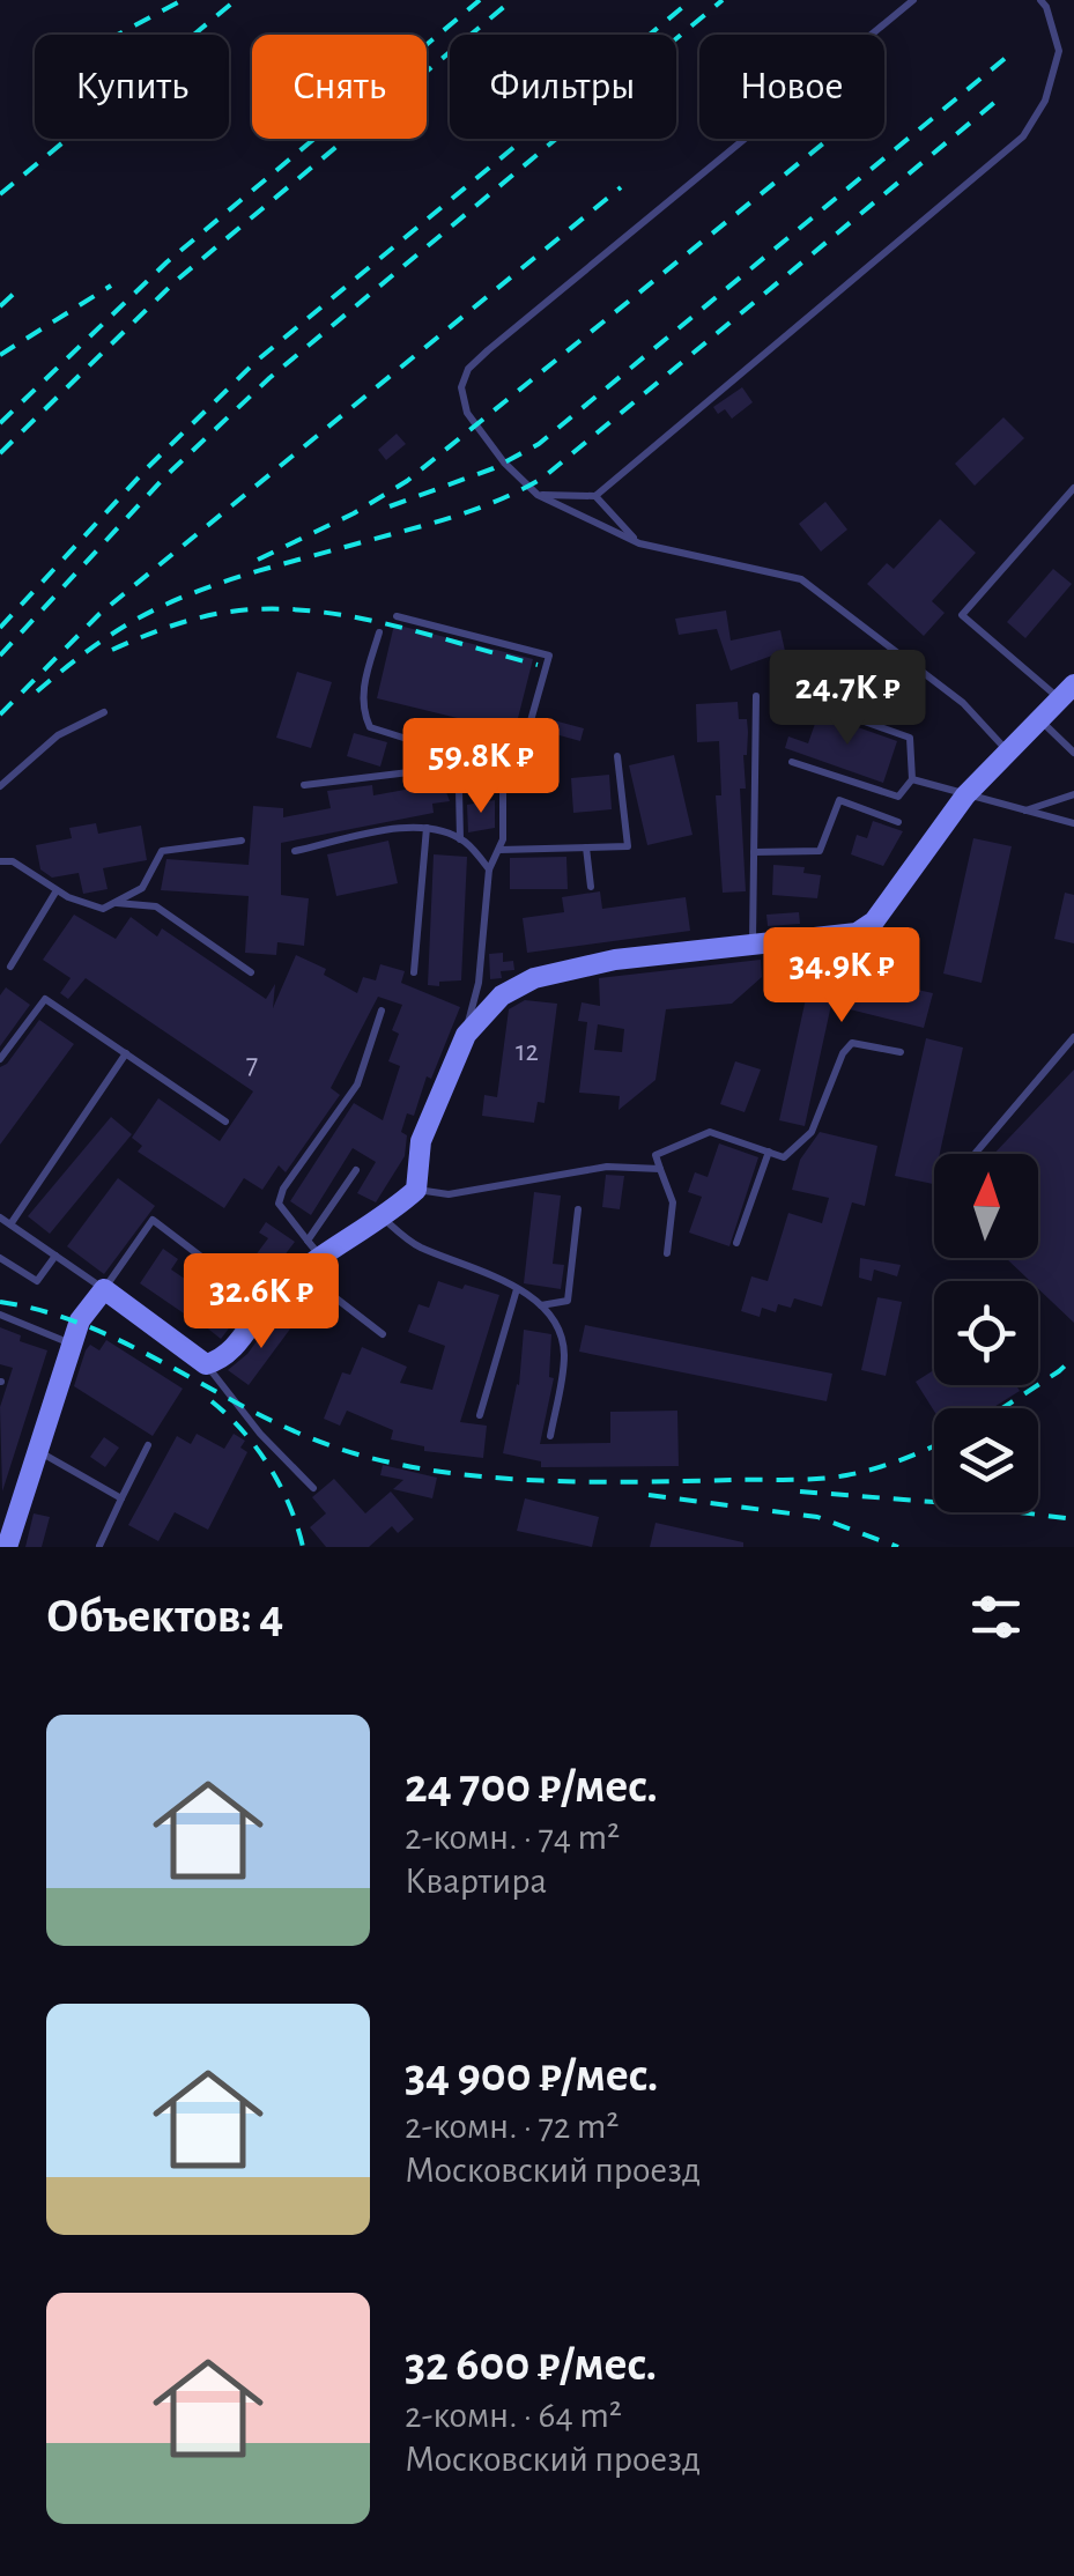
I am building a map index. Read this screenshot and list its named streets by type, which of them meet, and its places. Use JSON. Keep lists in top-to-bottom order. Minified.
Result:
{"house_numbers":["12","7"],"north":"top","page":{"chip":["Купить","Снять","Фильтры","Новое"],"price":["24.7K ₽","59.8K ₽","34.9K ₽","32.6K ₽"],"heading":"Объектов: 4","list":[{"name":"24 700 ₽/мес.","note":"2-комн. · 74 m² · Квартира"},{"name":"34 900 ₽/мес.","note":"2-комн. · 72 m² · Московский проезд"},{"name":"32 600 ₽/мес.","note":"2-комн. · 64 m² · Московский проезд"}]}}
